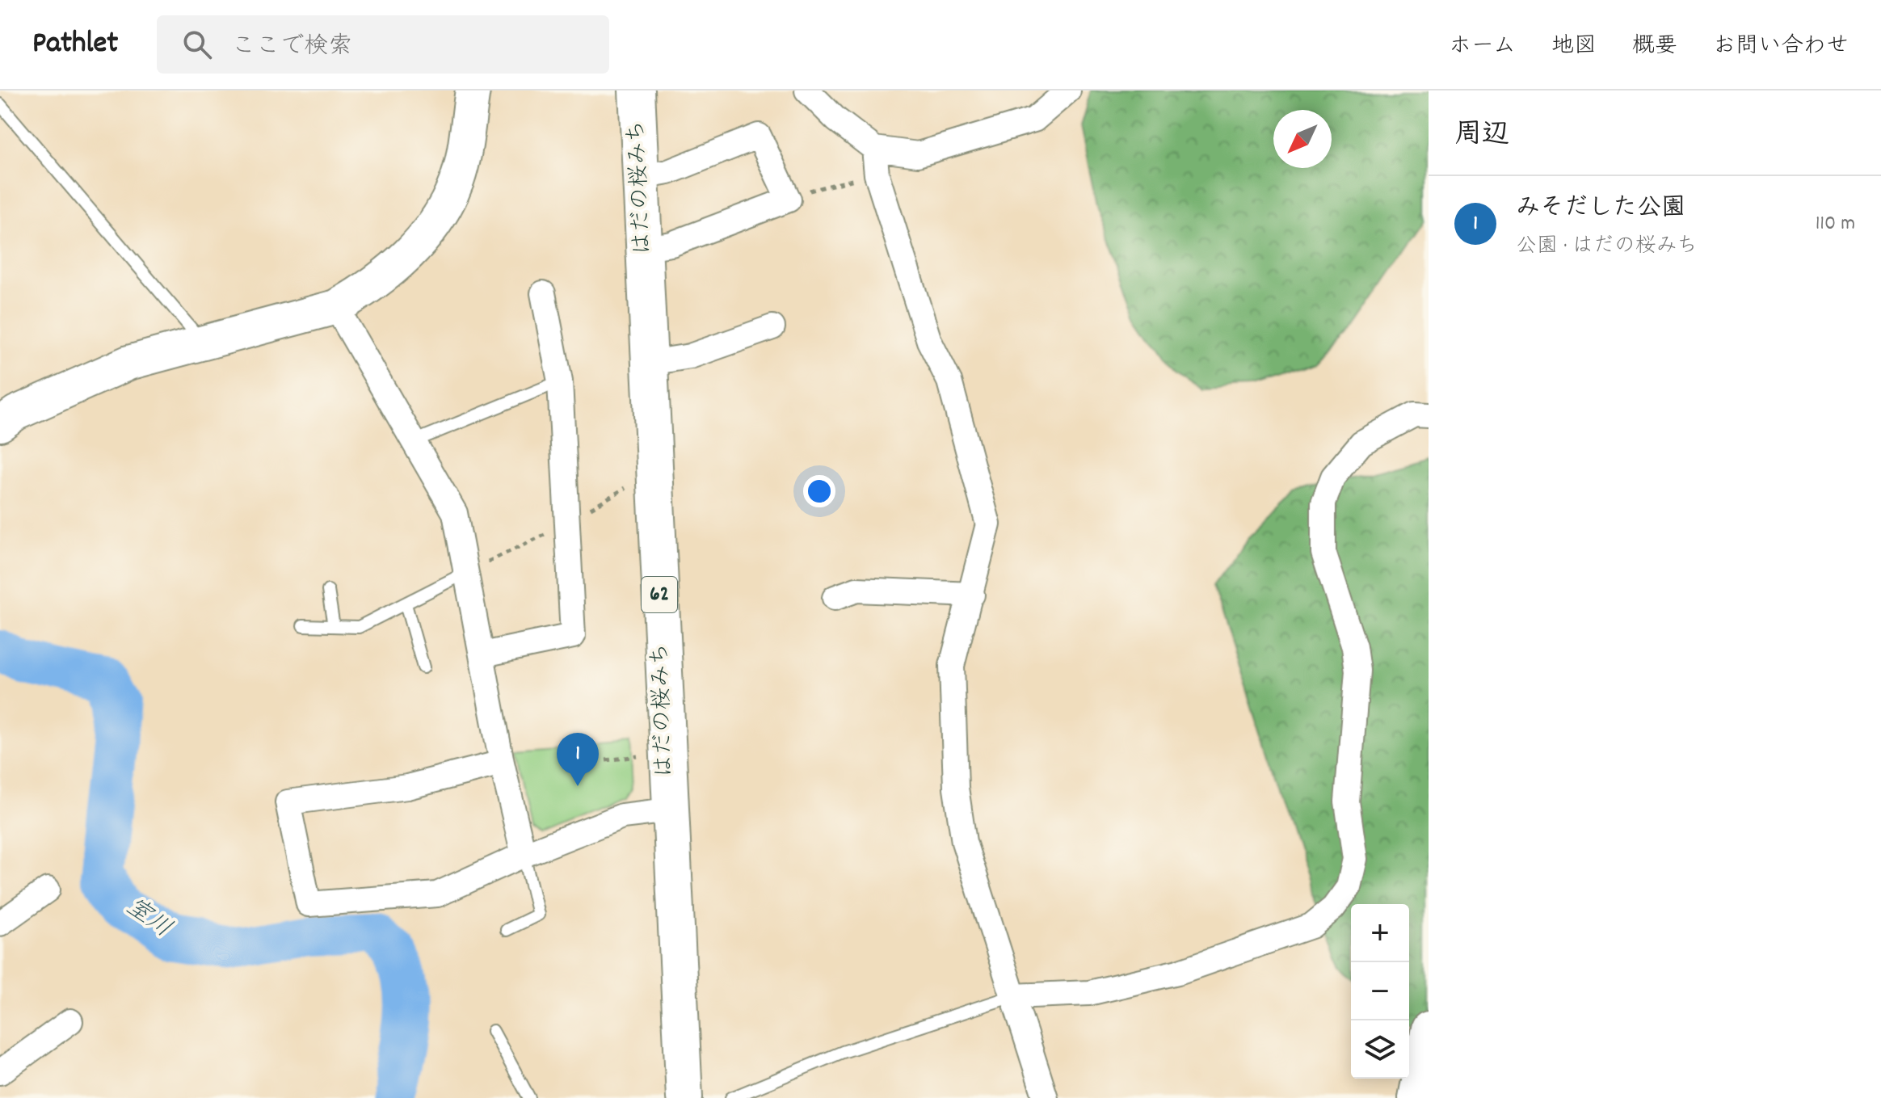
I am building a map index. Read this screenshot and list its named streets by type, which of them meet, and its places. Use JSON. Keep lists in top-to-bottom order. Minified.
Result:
{"streets":{"main road":["はだの桜みち","62"]},"water":["室川"],"north":"bottom left","page":{"header":"Pathlet","search":"ここで検索","nav":["ホーム","地図","概要","お問い合わせ"],"heading":"周辺","list":[{"mark":"1","name":"みそだした公園","note":"公園 · はだの桜みち","value":"110 m"}],"pins":"1","map_buttons":["+","−"]}}
